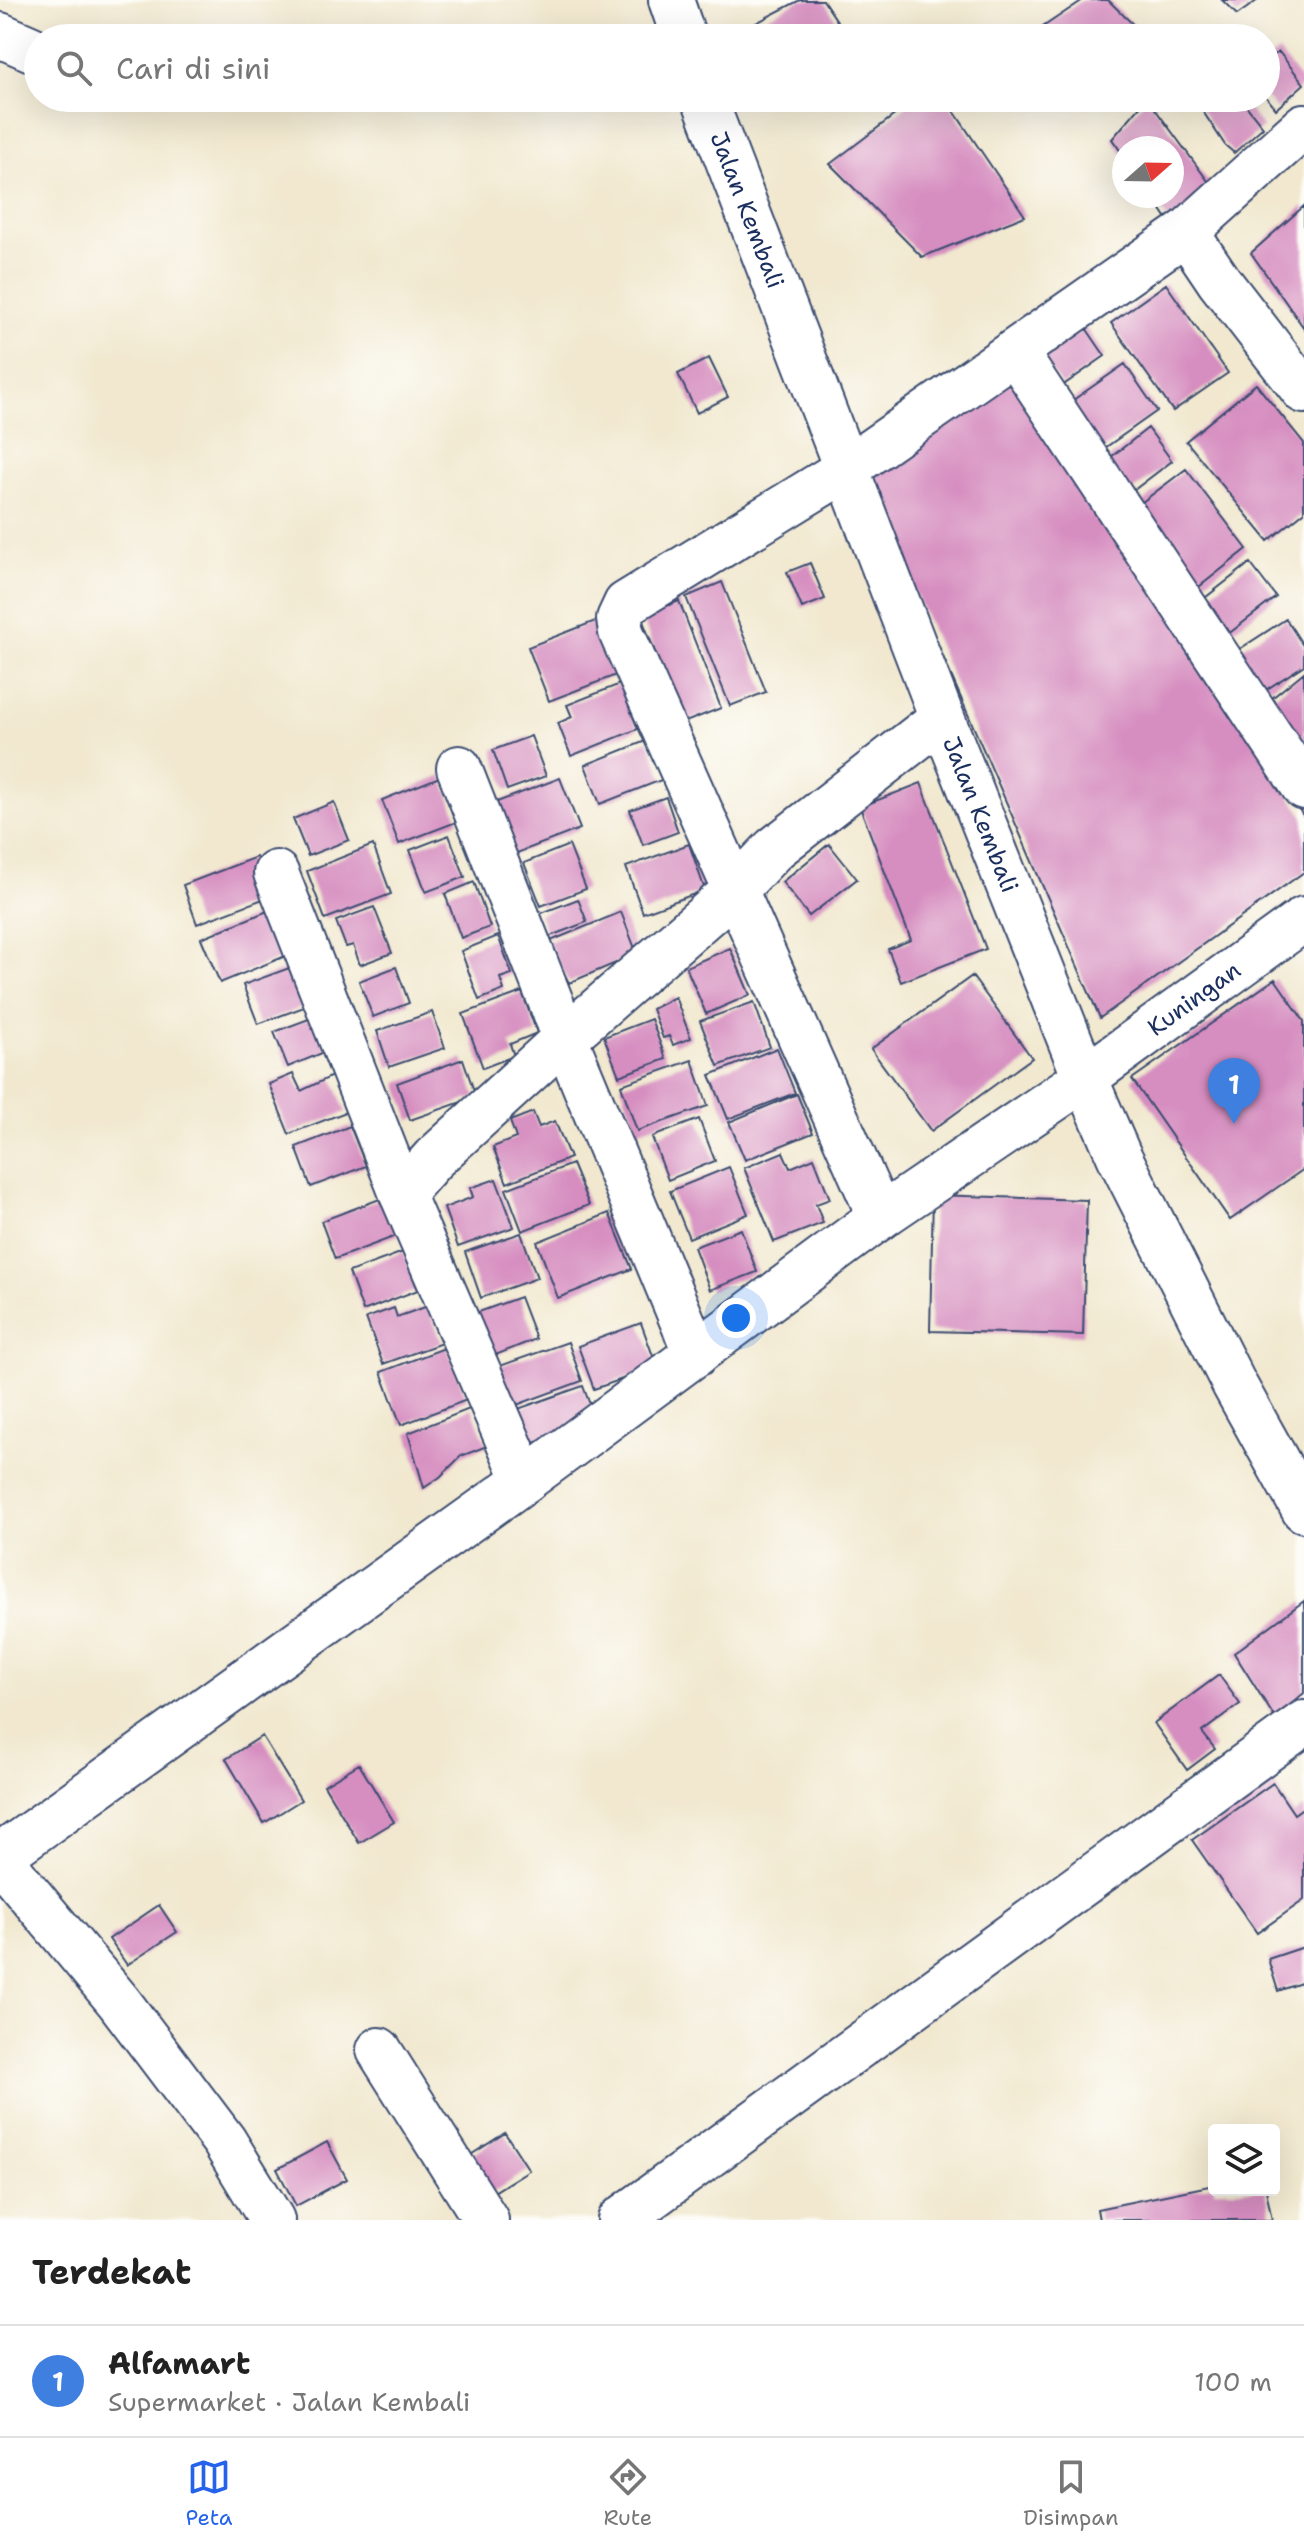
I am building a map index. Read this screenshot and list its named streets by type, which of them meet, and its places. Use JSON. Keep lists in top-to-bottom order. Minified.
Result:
{"streets":{"street":["Jalan Kembali","Kuningan"]},"crossings":[["Jalan Kembali","Kuningan"]],"north":"right","page":{"search":"Cari di sini","pins":"1","heading":"Terdekat","list":[{"mark":"1","name":"Alfamart","note":"Supermarket · Jalan Kembali","value":"100 m"}],"nav":["Peta","Rute","Disimpan"]}}
